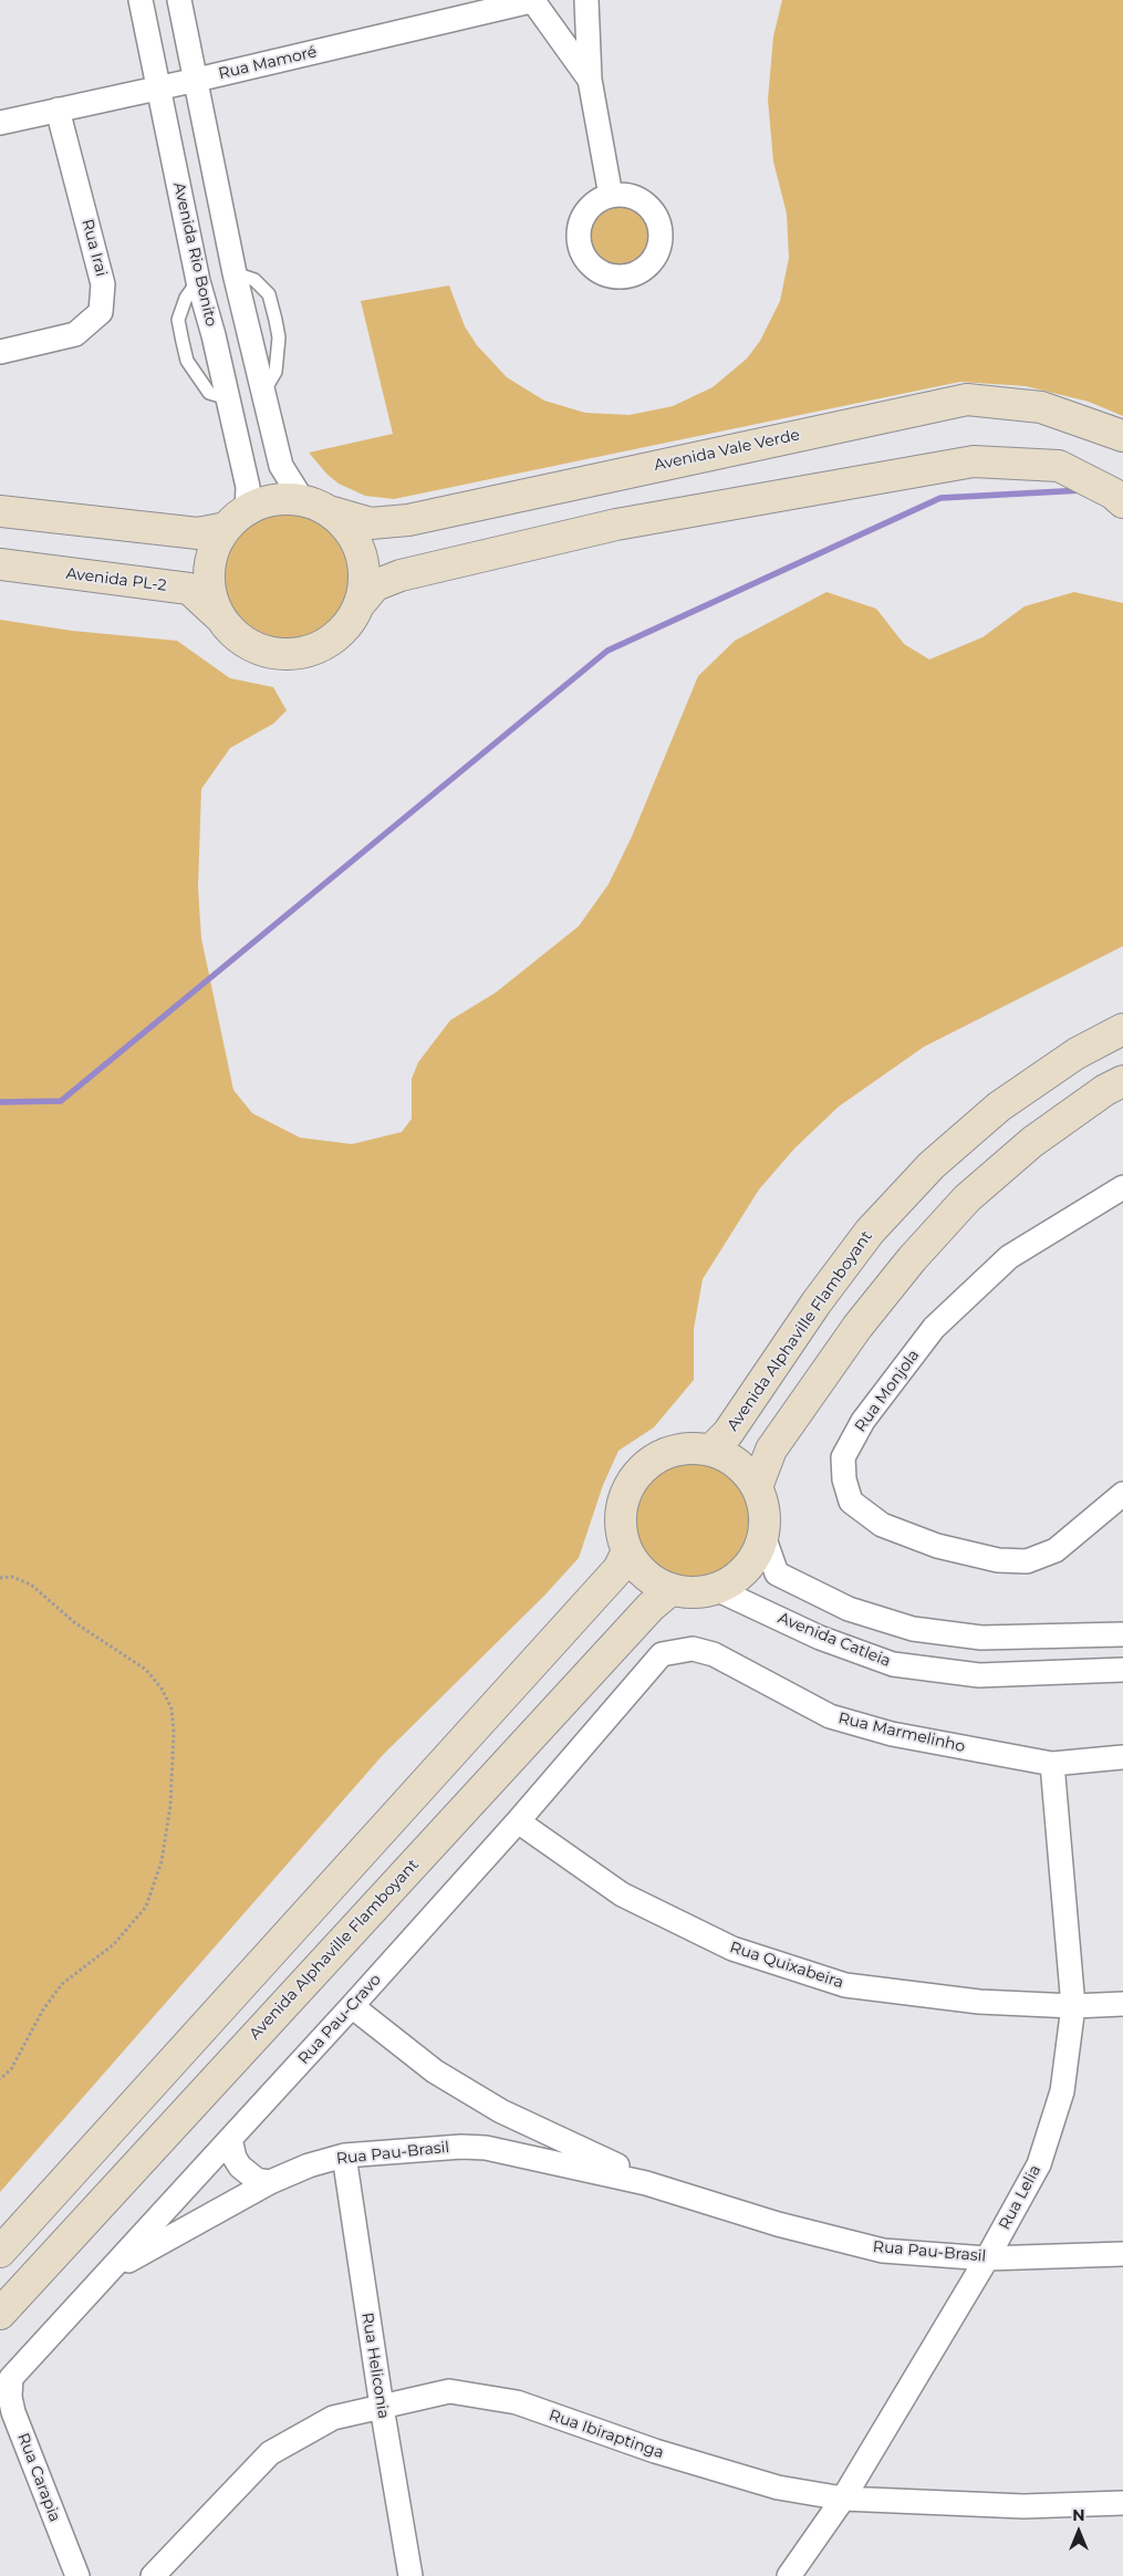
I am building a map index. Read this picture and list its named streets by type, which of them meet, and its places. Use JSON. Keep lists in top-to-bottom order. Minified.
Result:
{"streets":{"street":["Rua Mamoré","Rua Irai","Avenida Rio Bonito","Avenida Vale Verde","Avenida PL-2","Avenida Alphaville Flamboyant","Rua Monjola","Avenida Catleia","Rua Marmelinho","Rua Quixabeira","Rua Pau-Cravo","Rua Pau-Brasil","Rua Lelia","Rua Heliconia","Rua Ibiraptinga","Rua Carapia"]},"crossings":[["Rua Mamoré","Rua Irai"],["Rua Mamoré","Avenida Rio Bonito"],["Avenida Rio Bonito","Avenida Vale Verde"],["Avenida Rio Bonito","Avenida PL-2"],["Avenida Vale Verde","Avenida PL-2"],["Avenida Alphaville Flamboyant","Avenida Catleia"],["Rua Marmelinho","Rua Pau-Cravo"],["Rua Marmelinho","Rua Lelia"],["Rua Quixabeira","Rua Pau-Cravo"],["Rua Quixabeira","Rua Lelia"],["Rua Pau-Cravo","Rua Pau-Brasil"],["Rua Pau-Cravo","Rua Carapia"],["Rua Pau-Brasil","Rua Lelia"],["Rua Pau-Brasil","Rua Heliconia"],["Rua Lelia","Rua Ibiraptinga"],["Rua Heliconia","Rua Ibiraptinga"]],"north":"top"}
